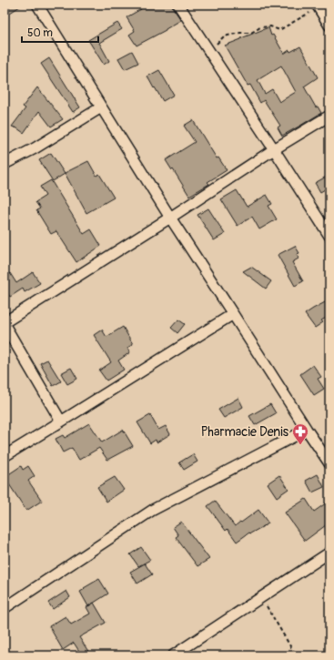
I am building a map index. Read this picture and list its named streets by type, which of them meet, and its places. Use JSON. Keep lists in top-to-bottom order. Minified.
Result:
{"places":{"pharmacy":["Pharmacie Denis"]},"scale_bar":"50 m"}
